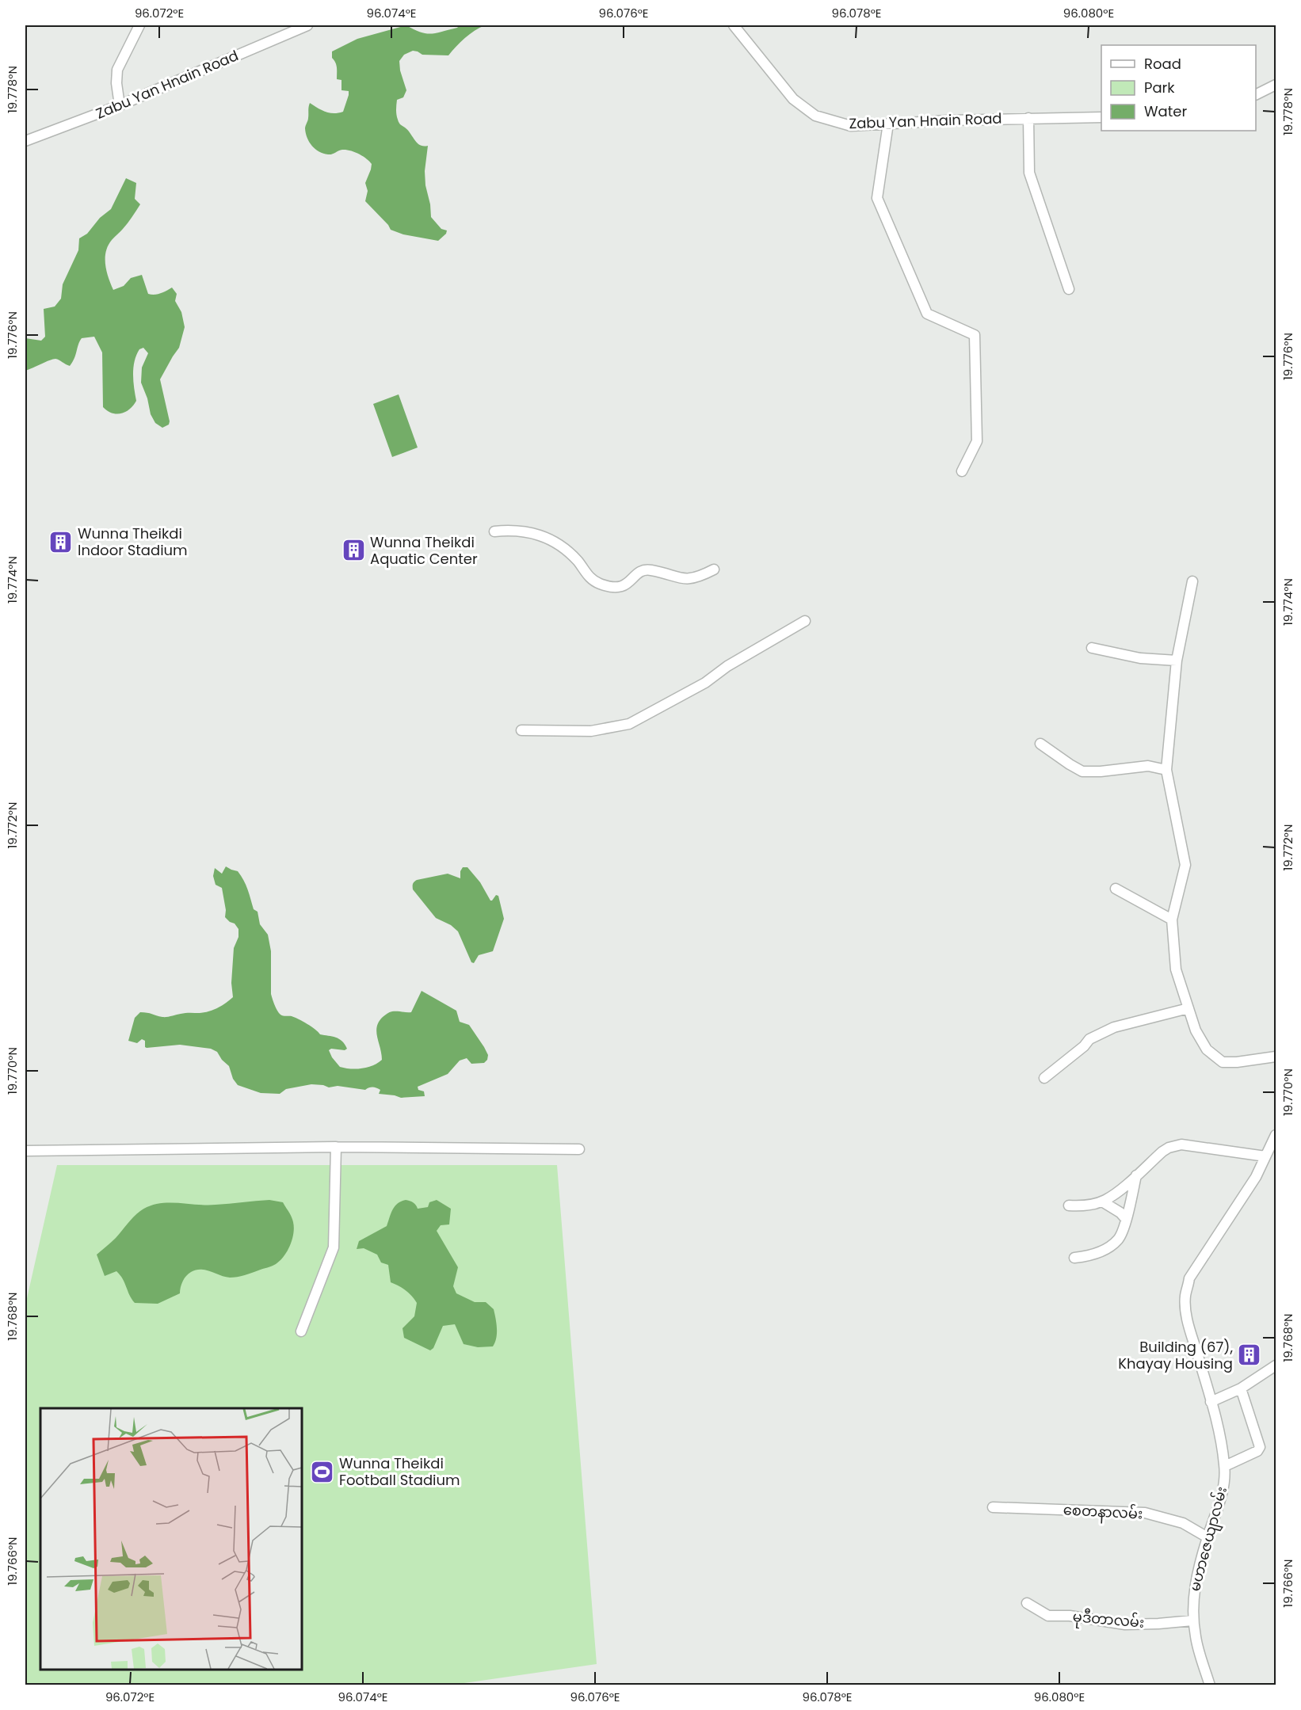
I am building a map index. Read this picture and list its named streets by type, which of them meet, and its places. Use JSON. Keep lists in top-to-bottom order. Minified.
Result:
{"streets":{"street":["Zabu Yan Hnain Road","စေတနာလမ်း","မဟာဇေယျာလမ်း","မုဒီတာလမ်း"]},"crossings":[["စေတနာလမ်း","မဟာဇေယျာလမ်း"],["မဟာဇေယျာလမ်း","မုဒီတာလမ်း"]],"places":{"building":["Wunna Theikdi Indoor Stadium","Wunna Theikdi Aquatic Center","Building (67), Khayay Housing"],"sports":["Wunna Theikdi Football Stadium"]},"legend":["Road","Park","Water"],"coordinates":["96.072°E","96.074°E","96.076°E","96.078°E","96.080°E","19.778°N","19.776°N","19.774°N","19.772°N","19.770°N","19.768°N","19.766°N"]}
